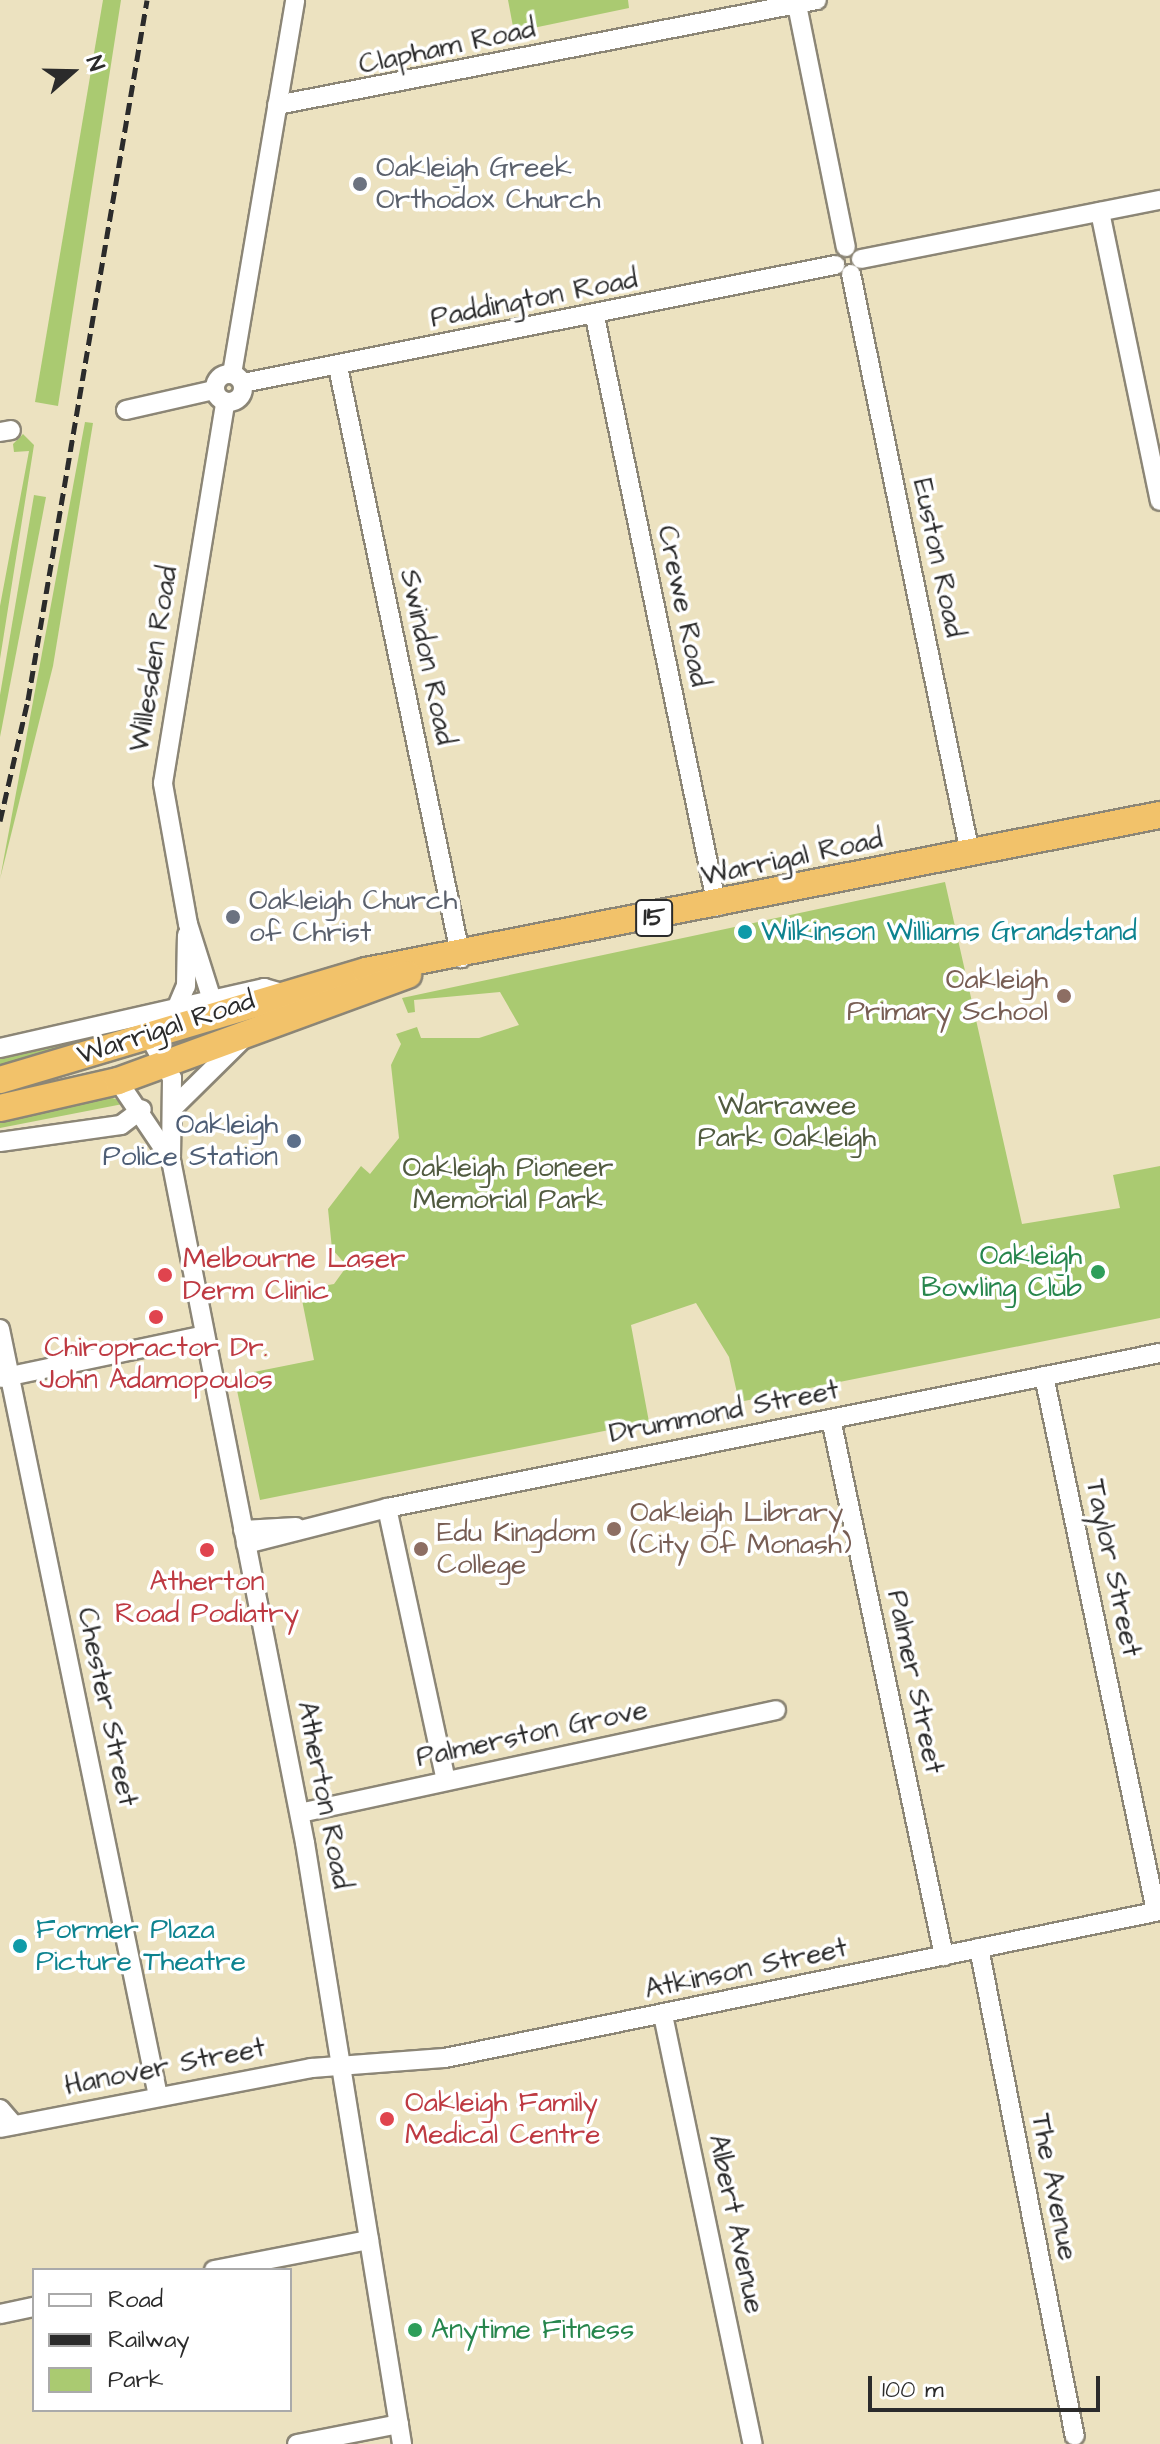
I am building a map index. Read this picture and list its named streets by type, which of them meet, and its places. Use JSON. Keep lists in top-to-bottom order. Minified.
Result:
{"streets":{"highway":["Warrigal Road","15"],"street":["Clapham Road","Paddington Road","Euston Road","Crewe Road","Swindon Road","Willesden Road","Drummond Street","Taylor Street","Palmer Street","Chester Street","Palmerston Grove","Atherton Road","Atkinson Street","Hanover Street","The Avenue","Albert Avenue"]},"crossings":[["Paddington Road","Euston Road"],["Paddington Road","Crewe Road"],["Paddington Road","Swindon Road"],["Euston Road","Warrigal Road"],["Crewe Road","Warrigal Road"],["Swindon Road","Warrigal Road"],["Willesden Road","Warrigal Road"],["Warrigal Road","Atherton Road"],["Drummond Street","Taylor Street"],["Drummond Street","Palmer Street"],["Drummond Street","Atherton Road"],["Taylor Street","Atkinson Street"],["Palmer Street","Atkinson Street"],["Chester Street","Hanover Street"],["Palmerston Grove","Atherton Road"],["Atherton Road","Atkinson Street"],["Atherton Road","Hanover Street"],["Atkinson Street","Hanover Street"],["Atkinson Street","The Avenue"],["Atkinson Street","Albert Avenue"]],"parks":["Warrawee Park Oakleigh","Oakleigh Pioneer Memorial Park"],"places":["Oakleigh Greek Orthodox Church","Oakleigh Church of Christ","Wilkinson Williams Grandstand","Oakleigh Primary School","Oakleigh Police Station","Oakleigh Bowling Club","Melbourne Laser Derm Clinic","Chiropractor Dr. John Adamopoulos","Oakleigh Library (City Of Monash)","Edu Kingdom College","Atherton Road Podiatry","Former Plaza Picture Theatre","Oakleigh Family Medical Centre","Anytime Fitness"],"legend":["Road","Railway","Park"],"scale_bar":"100 m","north":"right"}
